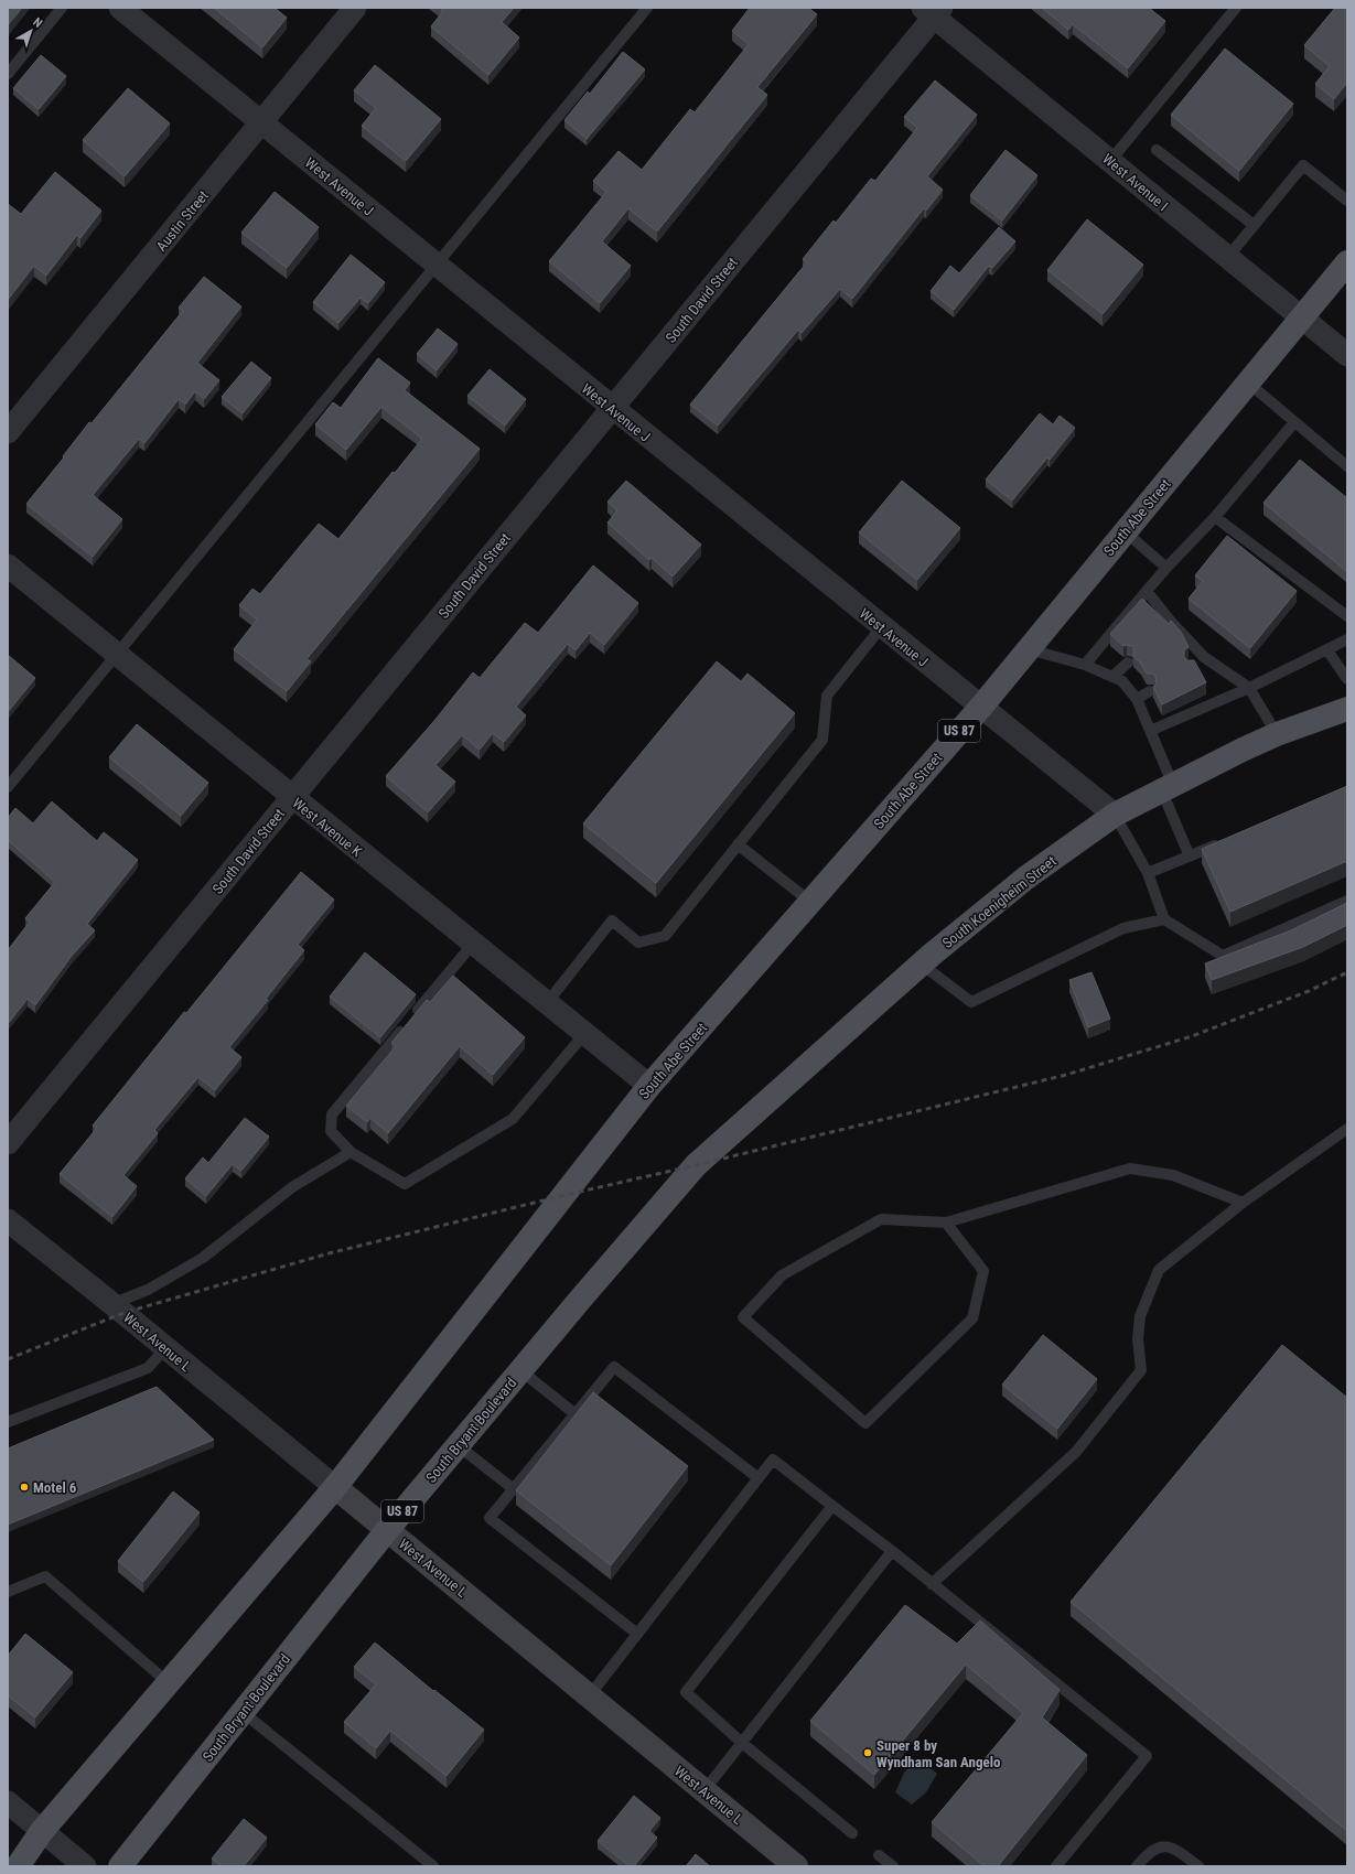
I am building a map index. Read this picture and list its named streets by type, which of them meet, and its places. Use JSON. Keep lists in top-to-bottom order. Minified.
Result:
{"streets":{"main road":["South Abe Street","US 87","South Koenigheim Street","West Avenue L","South Bryant Boulevard"],"street":["West Avenue I","West Avenue J","Austin Street","South David Street","West Avenue K"]},"crossings":[["West Avenue I","South David Street"],["West Avenue I","South Abe Street"],["West Avenue J","Austin Street"],["West Avenue J","South David Street"],["West Avenue J","South Abe Street"],["West Avenue J","South Koenigheim Street"],["South David Street","West Avenue K"],["South Abe Street","US 87"],["South Abe Street","West Avenue K"],["South Abe Street","West Avenue L"],["US 87","West Avenue L"],["South Koenigheim Street","South Bryant Boulevard"],["West Avenue L","South Bryant Boulevard"]],"places":["Motel 6","Super 8 by Wyndham San Angelo"],"north":"top right"}
